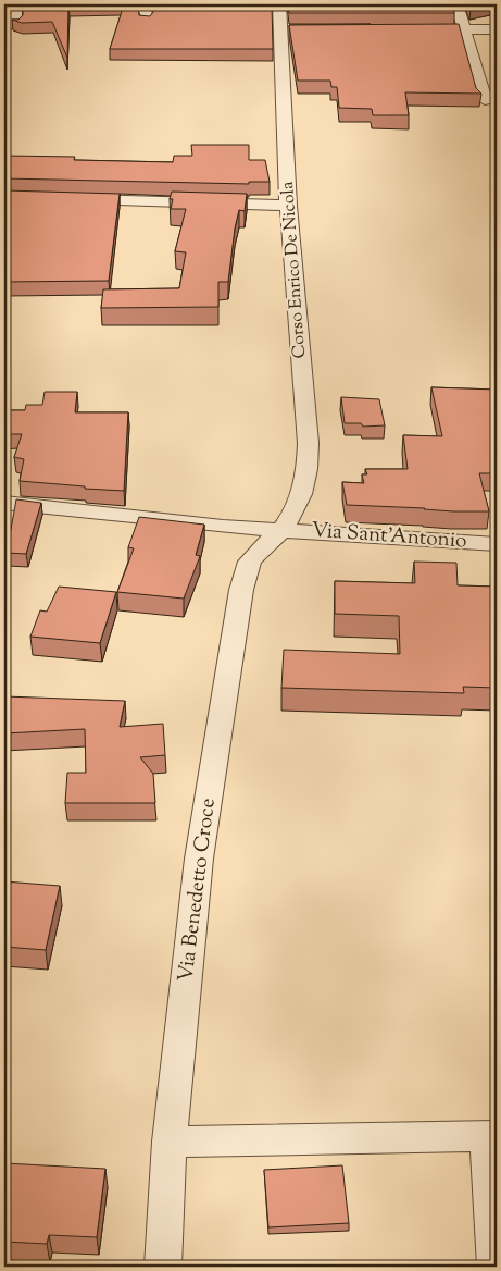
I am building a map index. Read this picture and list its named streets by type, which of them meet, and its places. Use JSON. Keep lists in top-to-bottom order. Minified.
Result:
{"streets":{"street":["Corso Enrico De Nicola","Via Sant'Antonio","Via Benedetto Croce"]},"crossings":[["Corso Enrico De Nicola","Via Sant'Antonio"],["Corso Enrico De Nicola","Via Benedetto Croce"],["Via Sant'Antonio","Via Benedetto Croce"]]}
